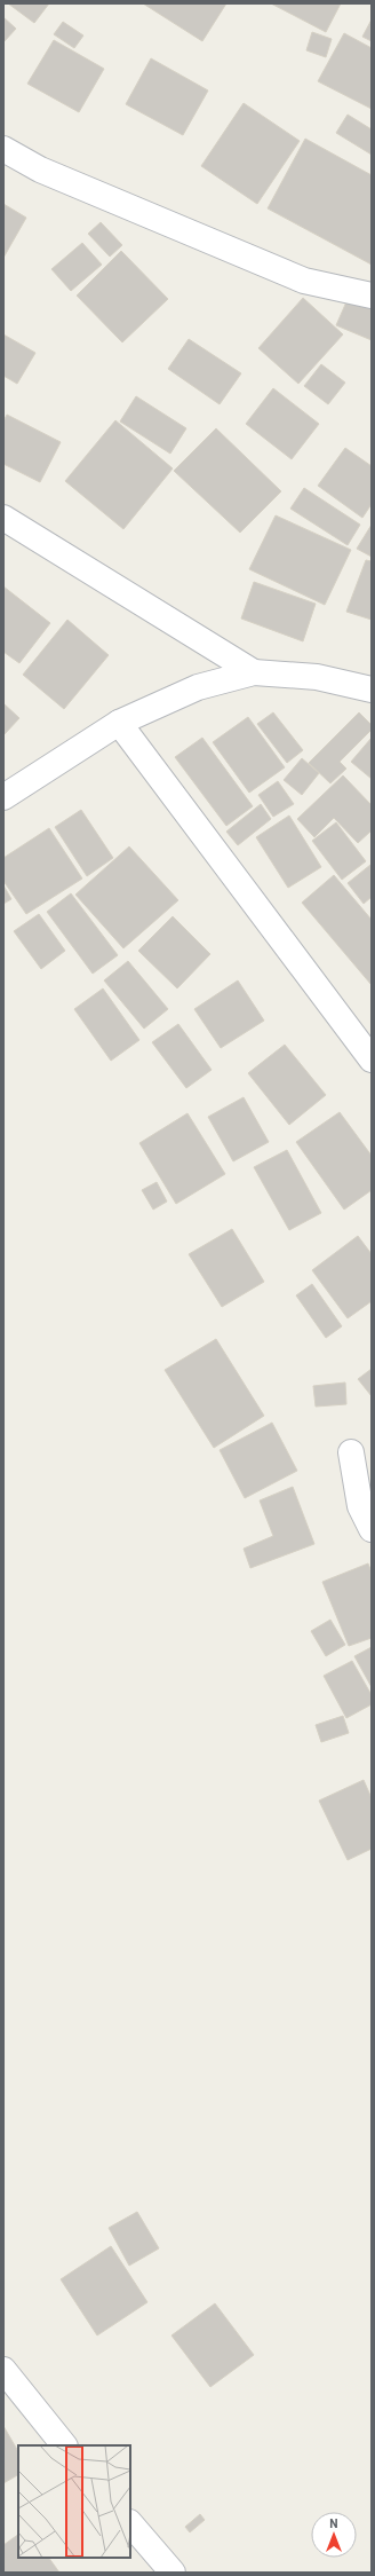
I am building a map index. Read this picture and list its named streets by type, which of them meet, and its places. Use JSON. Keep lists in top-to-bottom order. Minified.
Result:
{"north":"top"}
